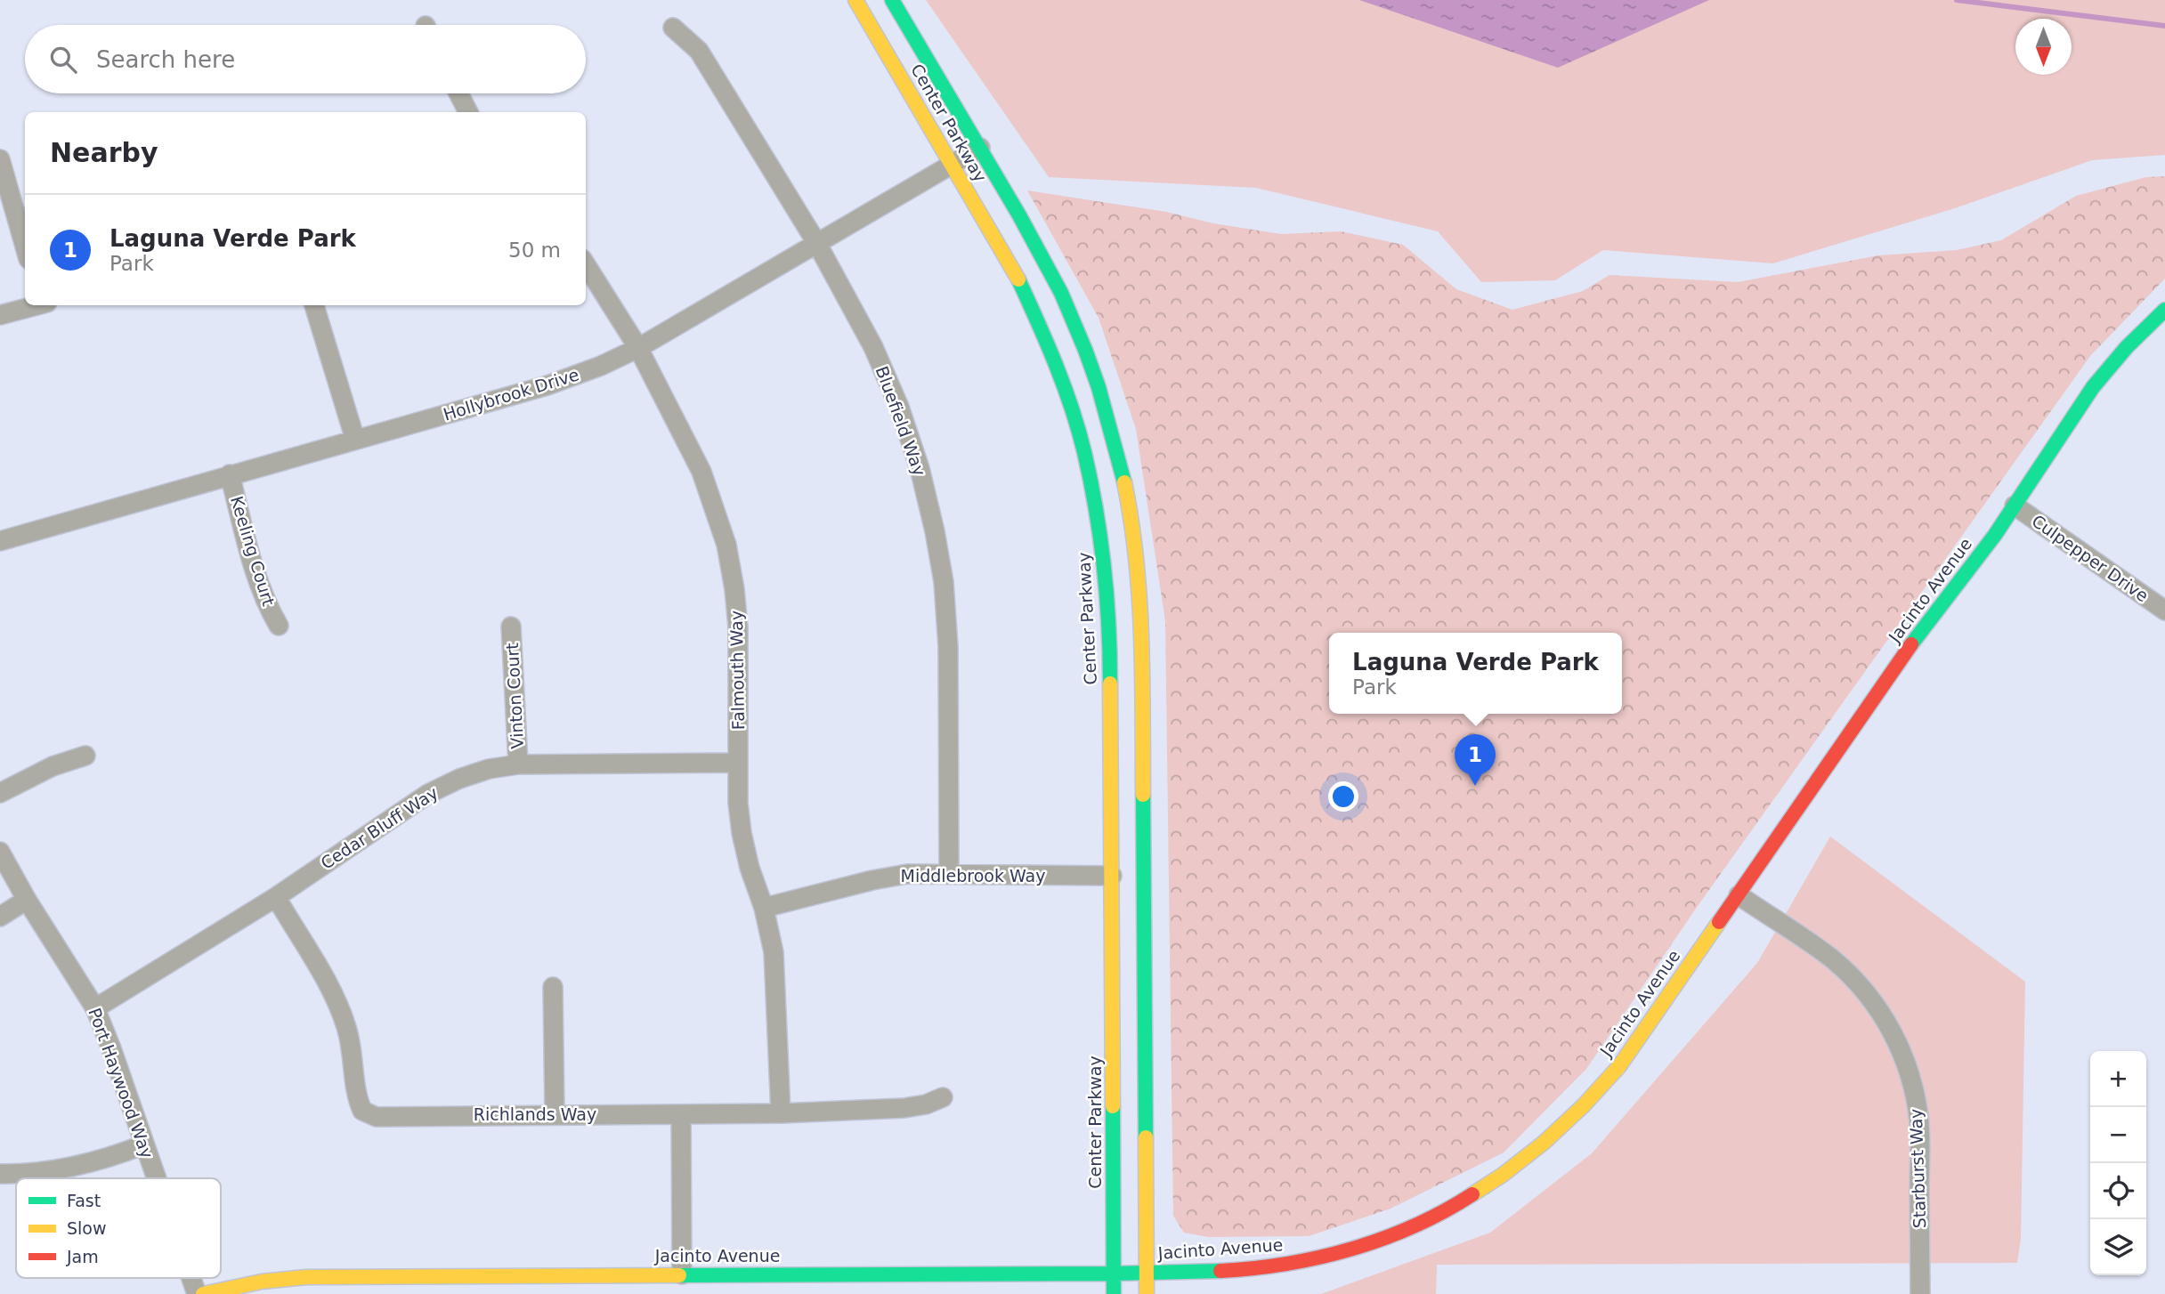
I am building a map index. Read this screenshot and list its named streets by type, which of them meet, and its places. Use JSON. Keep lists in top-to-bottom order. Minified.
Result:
{"streets":{"main road":["Center Parkway","Jacinto Avenue"],"street":["Hollybrook Drive","Bluefield Way","Keeling Court","Culpepper Drive","Falmouth Way","Vinton Court","Cedar Bluff Way","Middlebrook Way","Port Haywood Way","Richlands Way","Starburst Way"]},"crossings":[["Center Parkway","Hollybrook Drive"],["Center Parkway","Jacinto Avenue"],["Center Parkway","Middlebrook Way"],["Hollybrook Drive","Bluefield Way"],["Hollybrook Drive","Keeling Court"],["Hollybrook Drive","Falmouth Way"],["Bluefield Way","Middlebrook Way"],["Culpepper Drive","Jacinto Avenue"],["Jacinto Avenue","Starburst Way"],["Falmouth Way","Cedar Bluff Way"],["Falmouth Way","Middlebrook Way"],["Falmouth Way","Richlands Way"],["Vinton Court","Cedar Bluff Way"],["Cedar Bluff Way","Port Haywood Way"],["Cedar Bluff Way","Richlands Way"]],"legend":["Fast","Slow","Jam"],"north":"bottom","page":{"search":"Search here","heading":"Nearby","list":[{"mark":"1","name":"Laguna Verde Park","note":"Park","value":"50 m"}],"popup":["Laguna Verde Park","Park"],"pins":"1","map_buttons":["+","−"]}}
